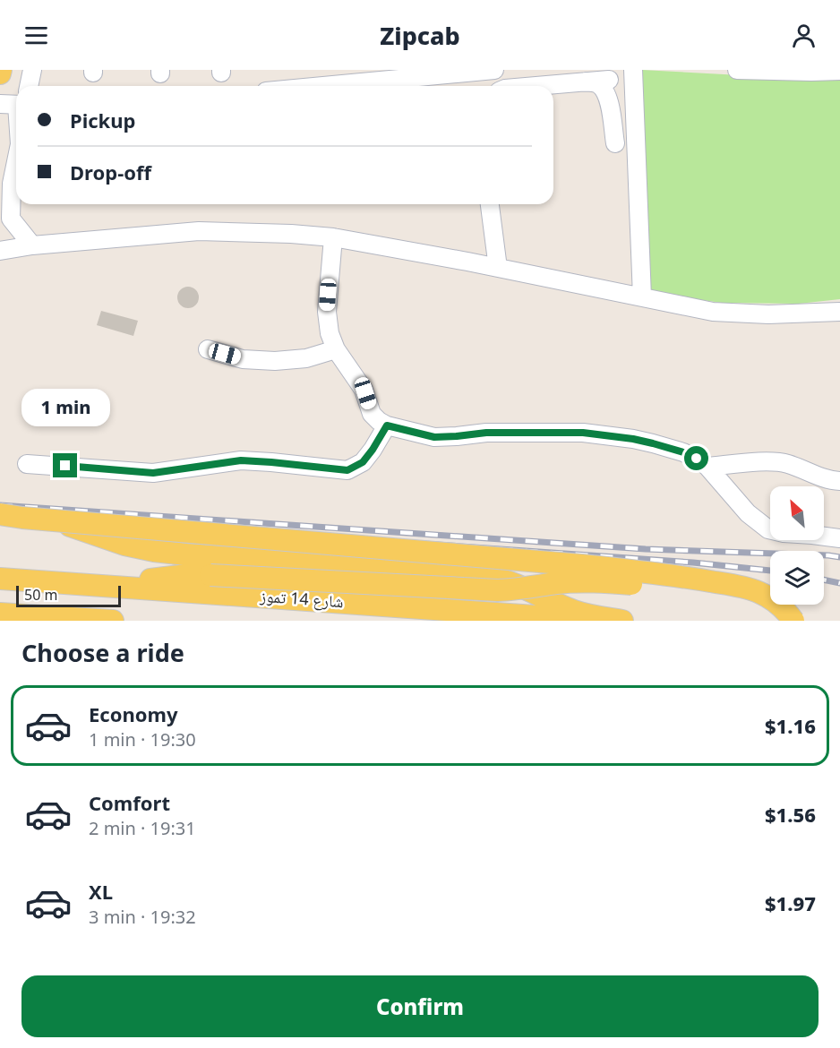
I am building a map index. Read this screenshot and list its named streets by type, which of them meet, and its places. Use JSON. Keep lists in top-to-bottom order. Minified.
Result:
{"streets":{"main road":["شارع 14 تموز"]},"scale_bar":"50 m","north":"top left","page":{"header":"Zipcab","banner":["Pickup","Drop-off"],"bubble":"1 min","scale":"50 m","heading":"Choose a ride","list":[{"name":"Economy","note":"1 min · 19:30","value":"$1.16"},{"name":"Comfort","note":"2 min · 19:31","value":"$1.56"},{"name":"XL","note":"3 min · 19:32","value":"$1.97"}],"buttons":"Confirm"}}
